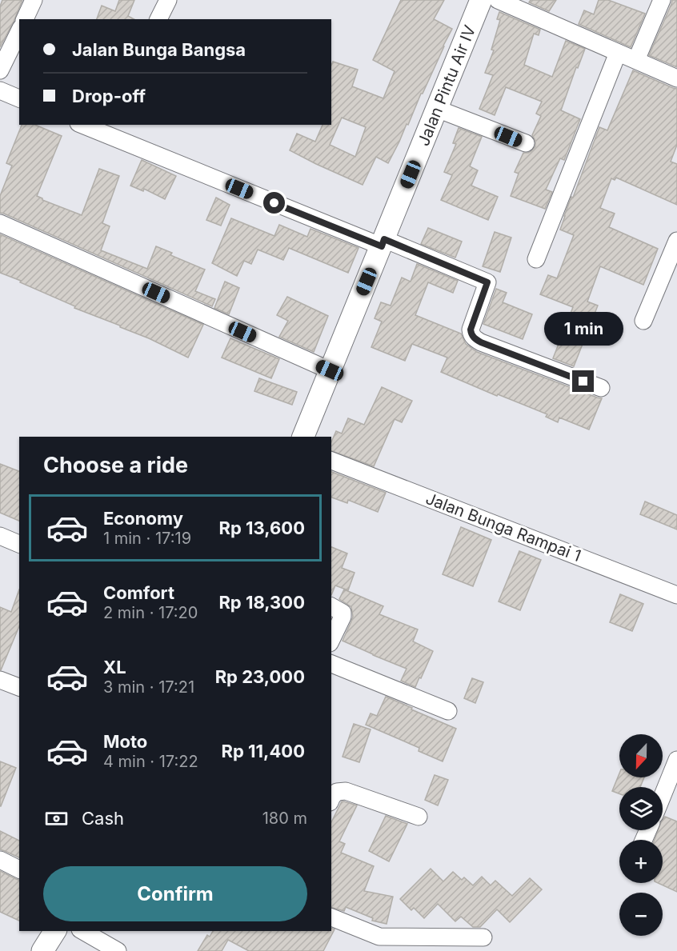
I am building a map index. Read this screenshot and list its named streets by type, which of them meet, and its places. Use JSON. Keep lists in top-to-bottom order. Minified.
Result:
{"streets":{"main road":["Jalan Pintu Air IV"],"street":["Jalan Bunga Rampai 1"]},"north":"bottom","page":{"banner":["Jalan Bunga Bangsa","Drop-off"],"bubble":"1 min","heading":"Choose a ride","list":[{"name":"Economy","note":"1 min · 17:19","value":"Rp 13,600"},{"name":"Comfort","note":"2 min · 17:20","value":"Rp 18,300"},{"name":"XL","note":"3 min · 17:21","value":"Rp 23,000"},{"name":"Moto","note":"4 min · 17:22","value":"Rp 11,400"}],"map_buttons":["+","−"],"pay":["Cash","180 m"],"buttons":"Confirm"}}
